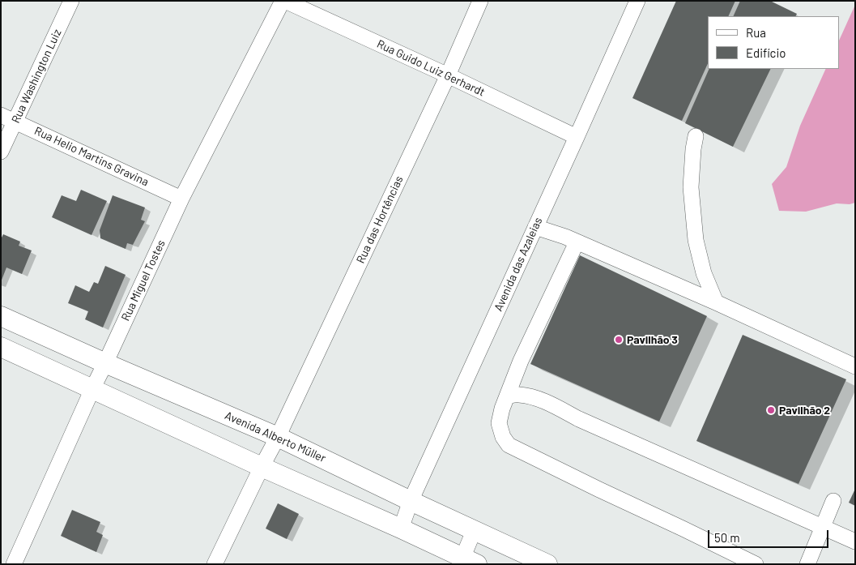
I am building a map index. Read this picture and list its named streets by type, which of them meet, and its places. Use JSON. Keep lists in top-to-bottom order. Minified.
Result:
{"streets":{"main road":["Avenida Alberto Müller"],"street":["Rua Guido Luiz Gerhardt","Rua Washington Luiz","Rua Helio Martins Gravina","Rua das Hortências","Avenida das Azaleias","Rua Miguel Tostes"]},"crossings":[["Rua Guido Luiz Gerhardt","Rua das Hortências"],["Rua Guido Luiz Gerhardt","Avenida das Azaleias"],["Rua Guido Luiz Gerhardt","Rua Miguel Tostes"],["Rua Washington Luiz","Rua Helio Martins Gravina"],["Rua Helio Martins Gravina","Rua Miguel Tostes"],["Rua das Hortências","Avenida Alberto Müller"],["Avenida das Azaleias","Avenida Alberto Müller"],["Rua Miguel Tostes","Avenida Alberto Müller"]],"places":["Pavilhão 3","Pavilhão 2"],"legend":["Rua","Edifício"],"scale_bar":"50 m"}
